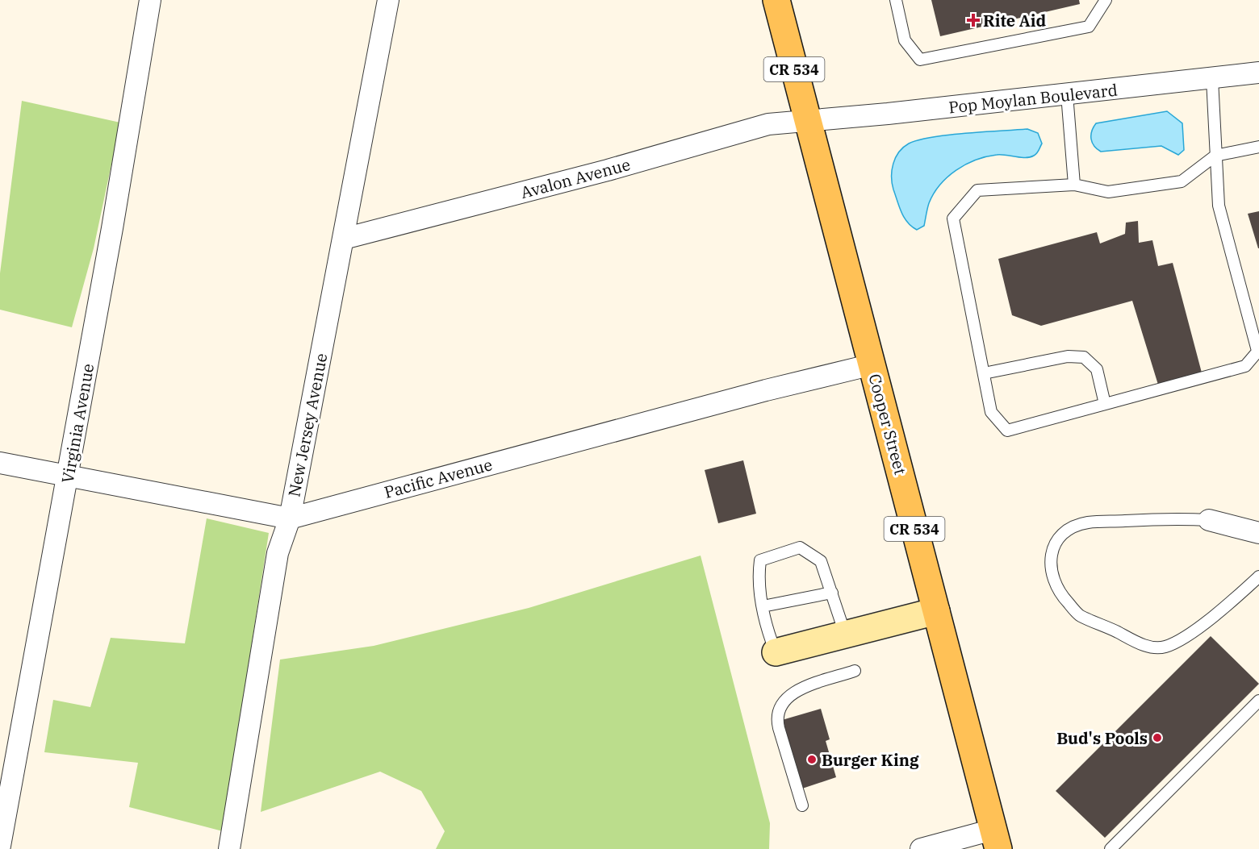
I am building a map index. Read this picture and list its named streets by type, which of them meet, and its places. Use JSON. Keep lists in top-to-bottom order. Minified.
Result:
{"streets":{"main road":["CR 534","Cooper Street"],"street":["Pop Moylan Boulevard","Avalon Avenue","Virginia Avenue","New Jersey Avenue","Pacific Avenue"]},"crossings":[["Pop Moylan Boulevard","Avalon Avenue"],["Pop Moylan Boulevard","Cooper Street"],["Avalon Avenue","Cooper Street"],["Avalon Avenue","New Jersey Avenue"],["Virginia Avenue","Pacific Avenue"],["Cooper Street","Pacific Avenue"],["New Jersey Avenue","Pacific Avenue"]],"places":{"health":["Rite Aid"],"other":["Bud's Pools","Burger King"]}}
